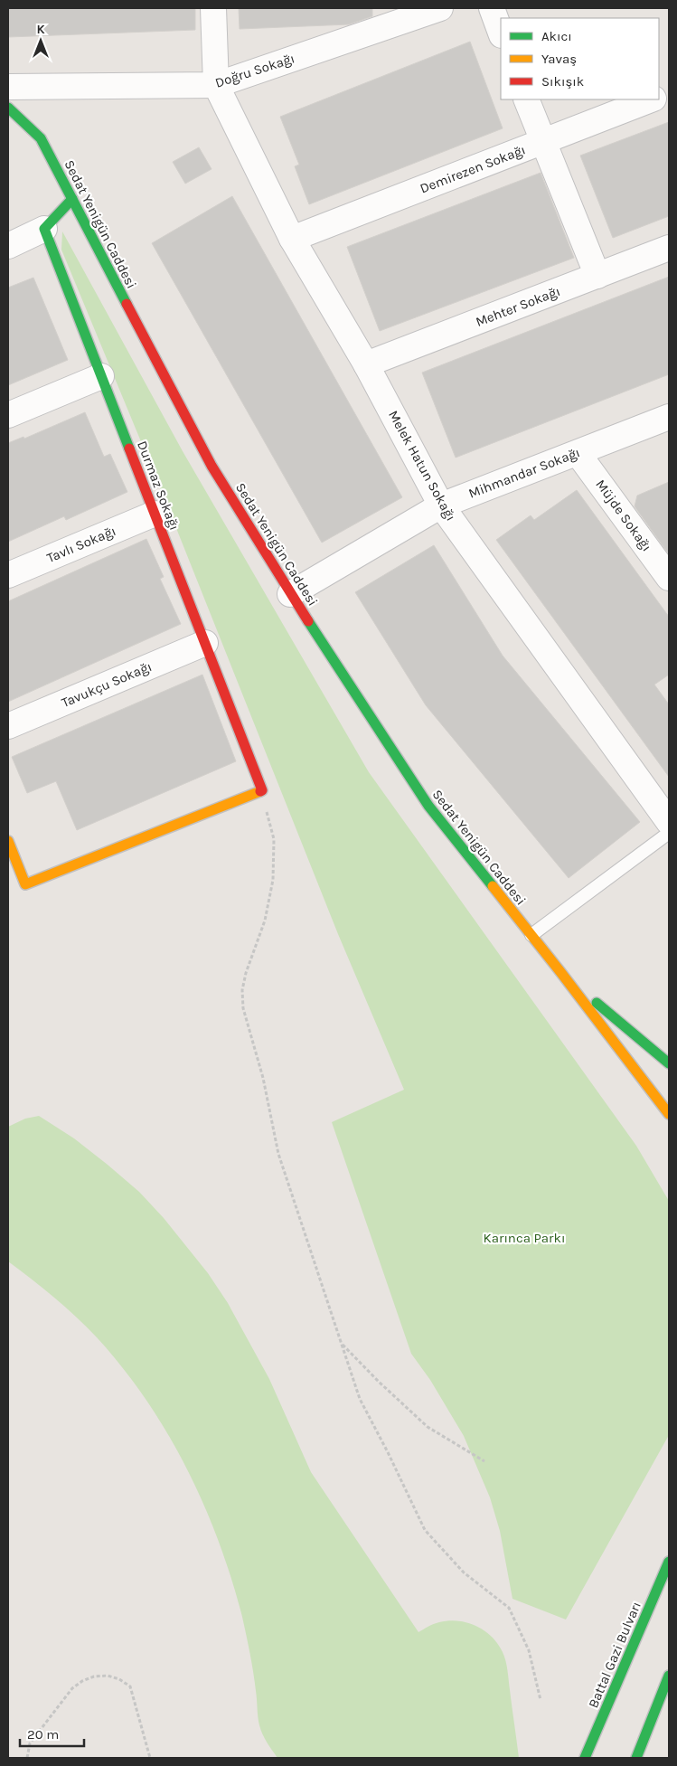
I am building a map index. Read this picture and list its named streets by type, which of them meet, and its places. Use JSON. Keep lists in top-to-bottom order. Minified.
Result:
{"streets":{"street":["Doğru Sokağı","Demirezen Sokağı","Sedat Yenigün Caddesi","Mehter Sokağı","Melek Hatun Sokağı","Mihmandar Sokağı","Durmaz Sokağı","Müjde Sokağı","Tavlı Sokağı","Tavukçu Sokağı","Battal Gazi Bulvarı"]},"crossings":[["Doğru Sokağı","Melek Hatun Sokağı"],["Demirezen Sokağı","Melek Hatun Sokağı"],["Sedat Yenigün Caddesi","Mihmandar Sokağı"],["Mehter Sokağı","Melek Hatun Sokağı"],["Melek Hatun Sokağı","Mihmandar Sokağı"],["Mihmandar Sokağı","Müjde Sokağı"],["Durmaz Sokağı","Tavlı Sokağı"],["Durmaz Sokağı","Tavukçu Sokağı"]],"parks":["Karınca Parkı"],"legend":["Akıcı","Yavaş","Sıkışık"],"scale_bar":"20 m","north":"top"}
